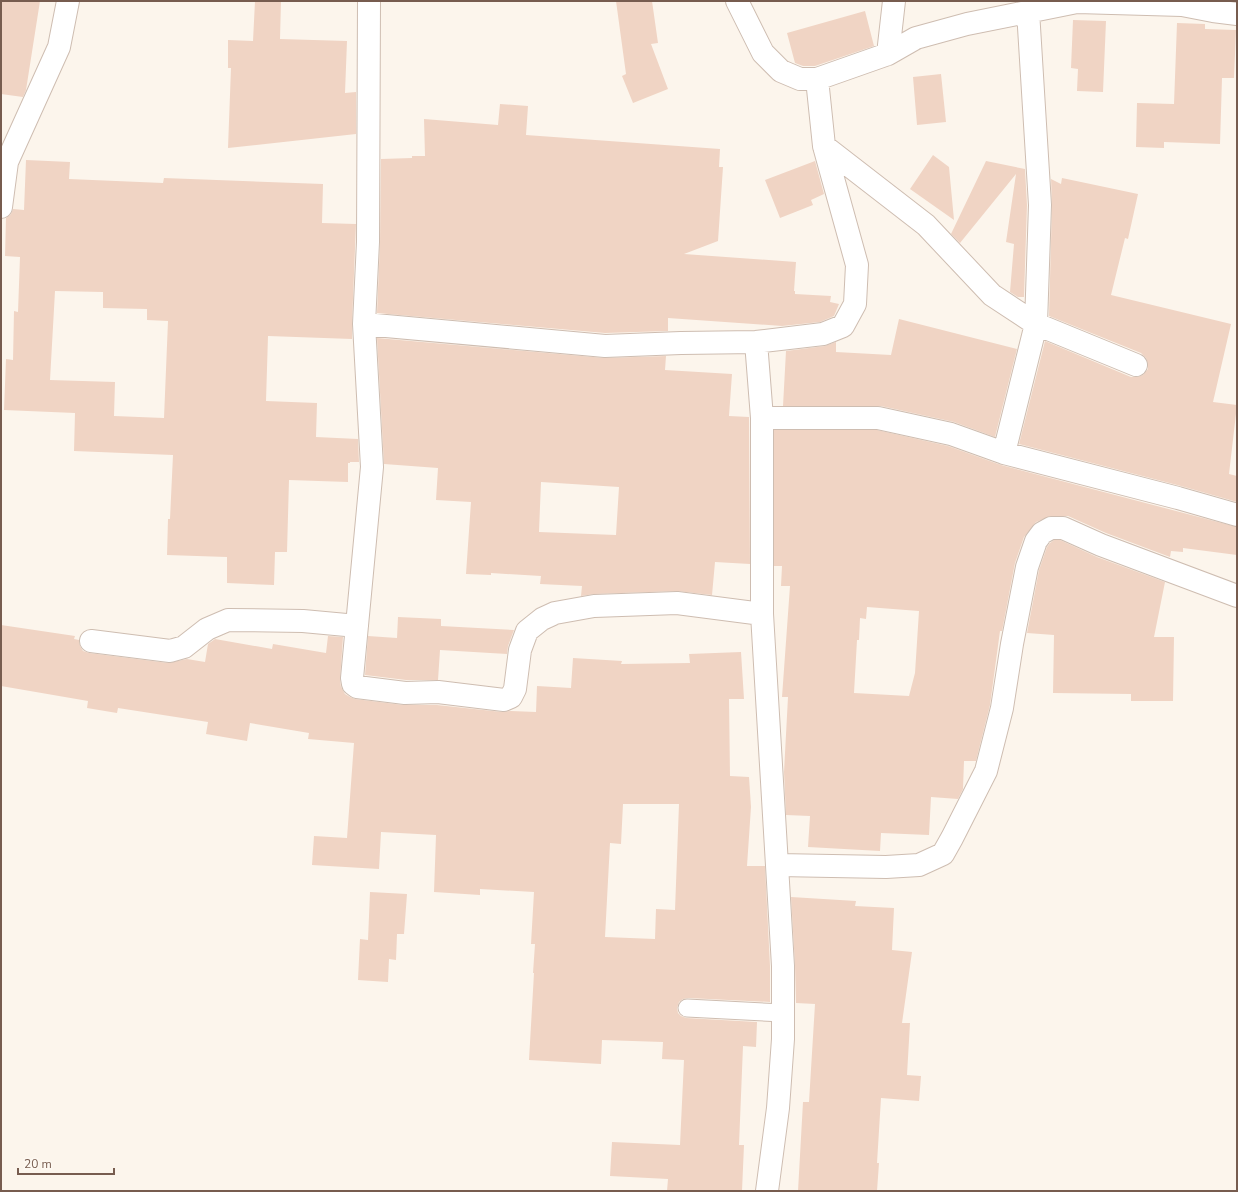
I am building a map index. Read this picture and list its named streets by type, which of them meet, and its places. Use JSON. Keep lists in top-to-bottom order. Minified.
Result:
{"scale_bar":"20 m"}
